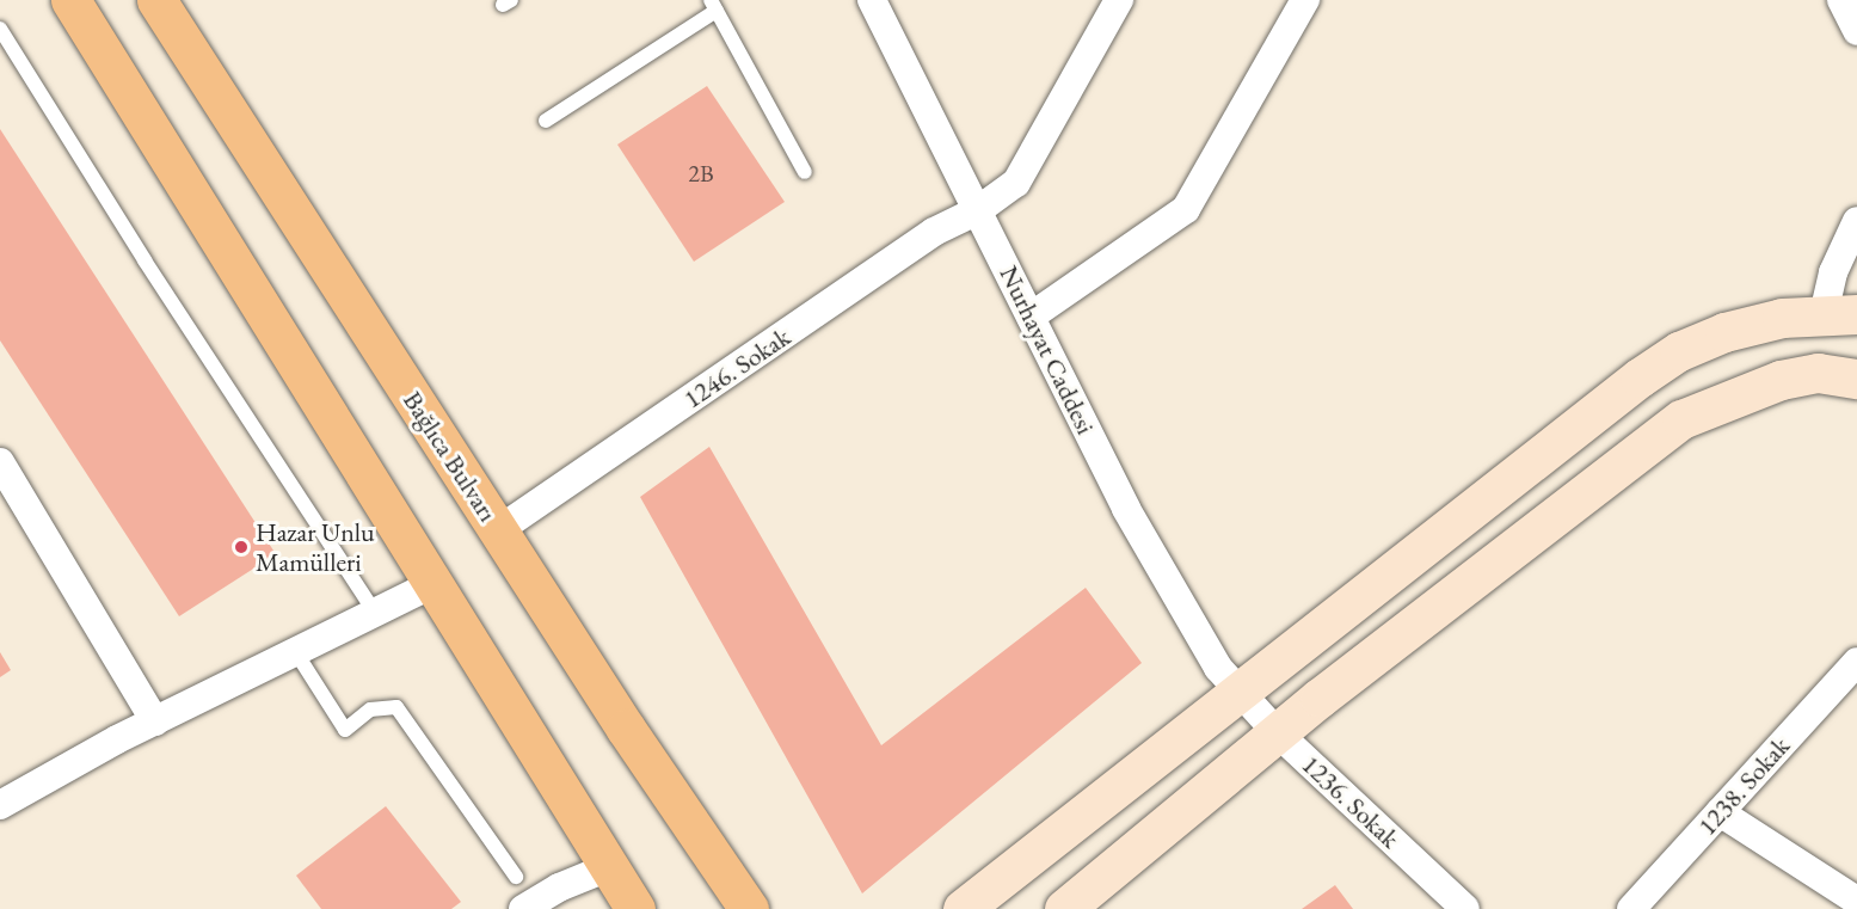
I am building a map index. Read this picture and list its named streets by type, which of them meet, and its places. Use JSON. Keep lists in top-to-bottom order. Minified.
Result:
{"streets":{"main road":["Bağlıca Bulvarı"],"street":["Nurhayat Caddesi","1246. Sokak","1238. Sokak","1236. Sokak"]},"crossings":[["Nurhayat Caddesi","1246. Sokak"],["Nurhayat Caddesi","1236. Sokak"],["1246. Sokak","Bağlıca Bulvarı"]],"places":["Hazar Unlu Mamülleri"],"house_numbers":["2B"]}
